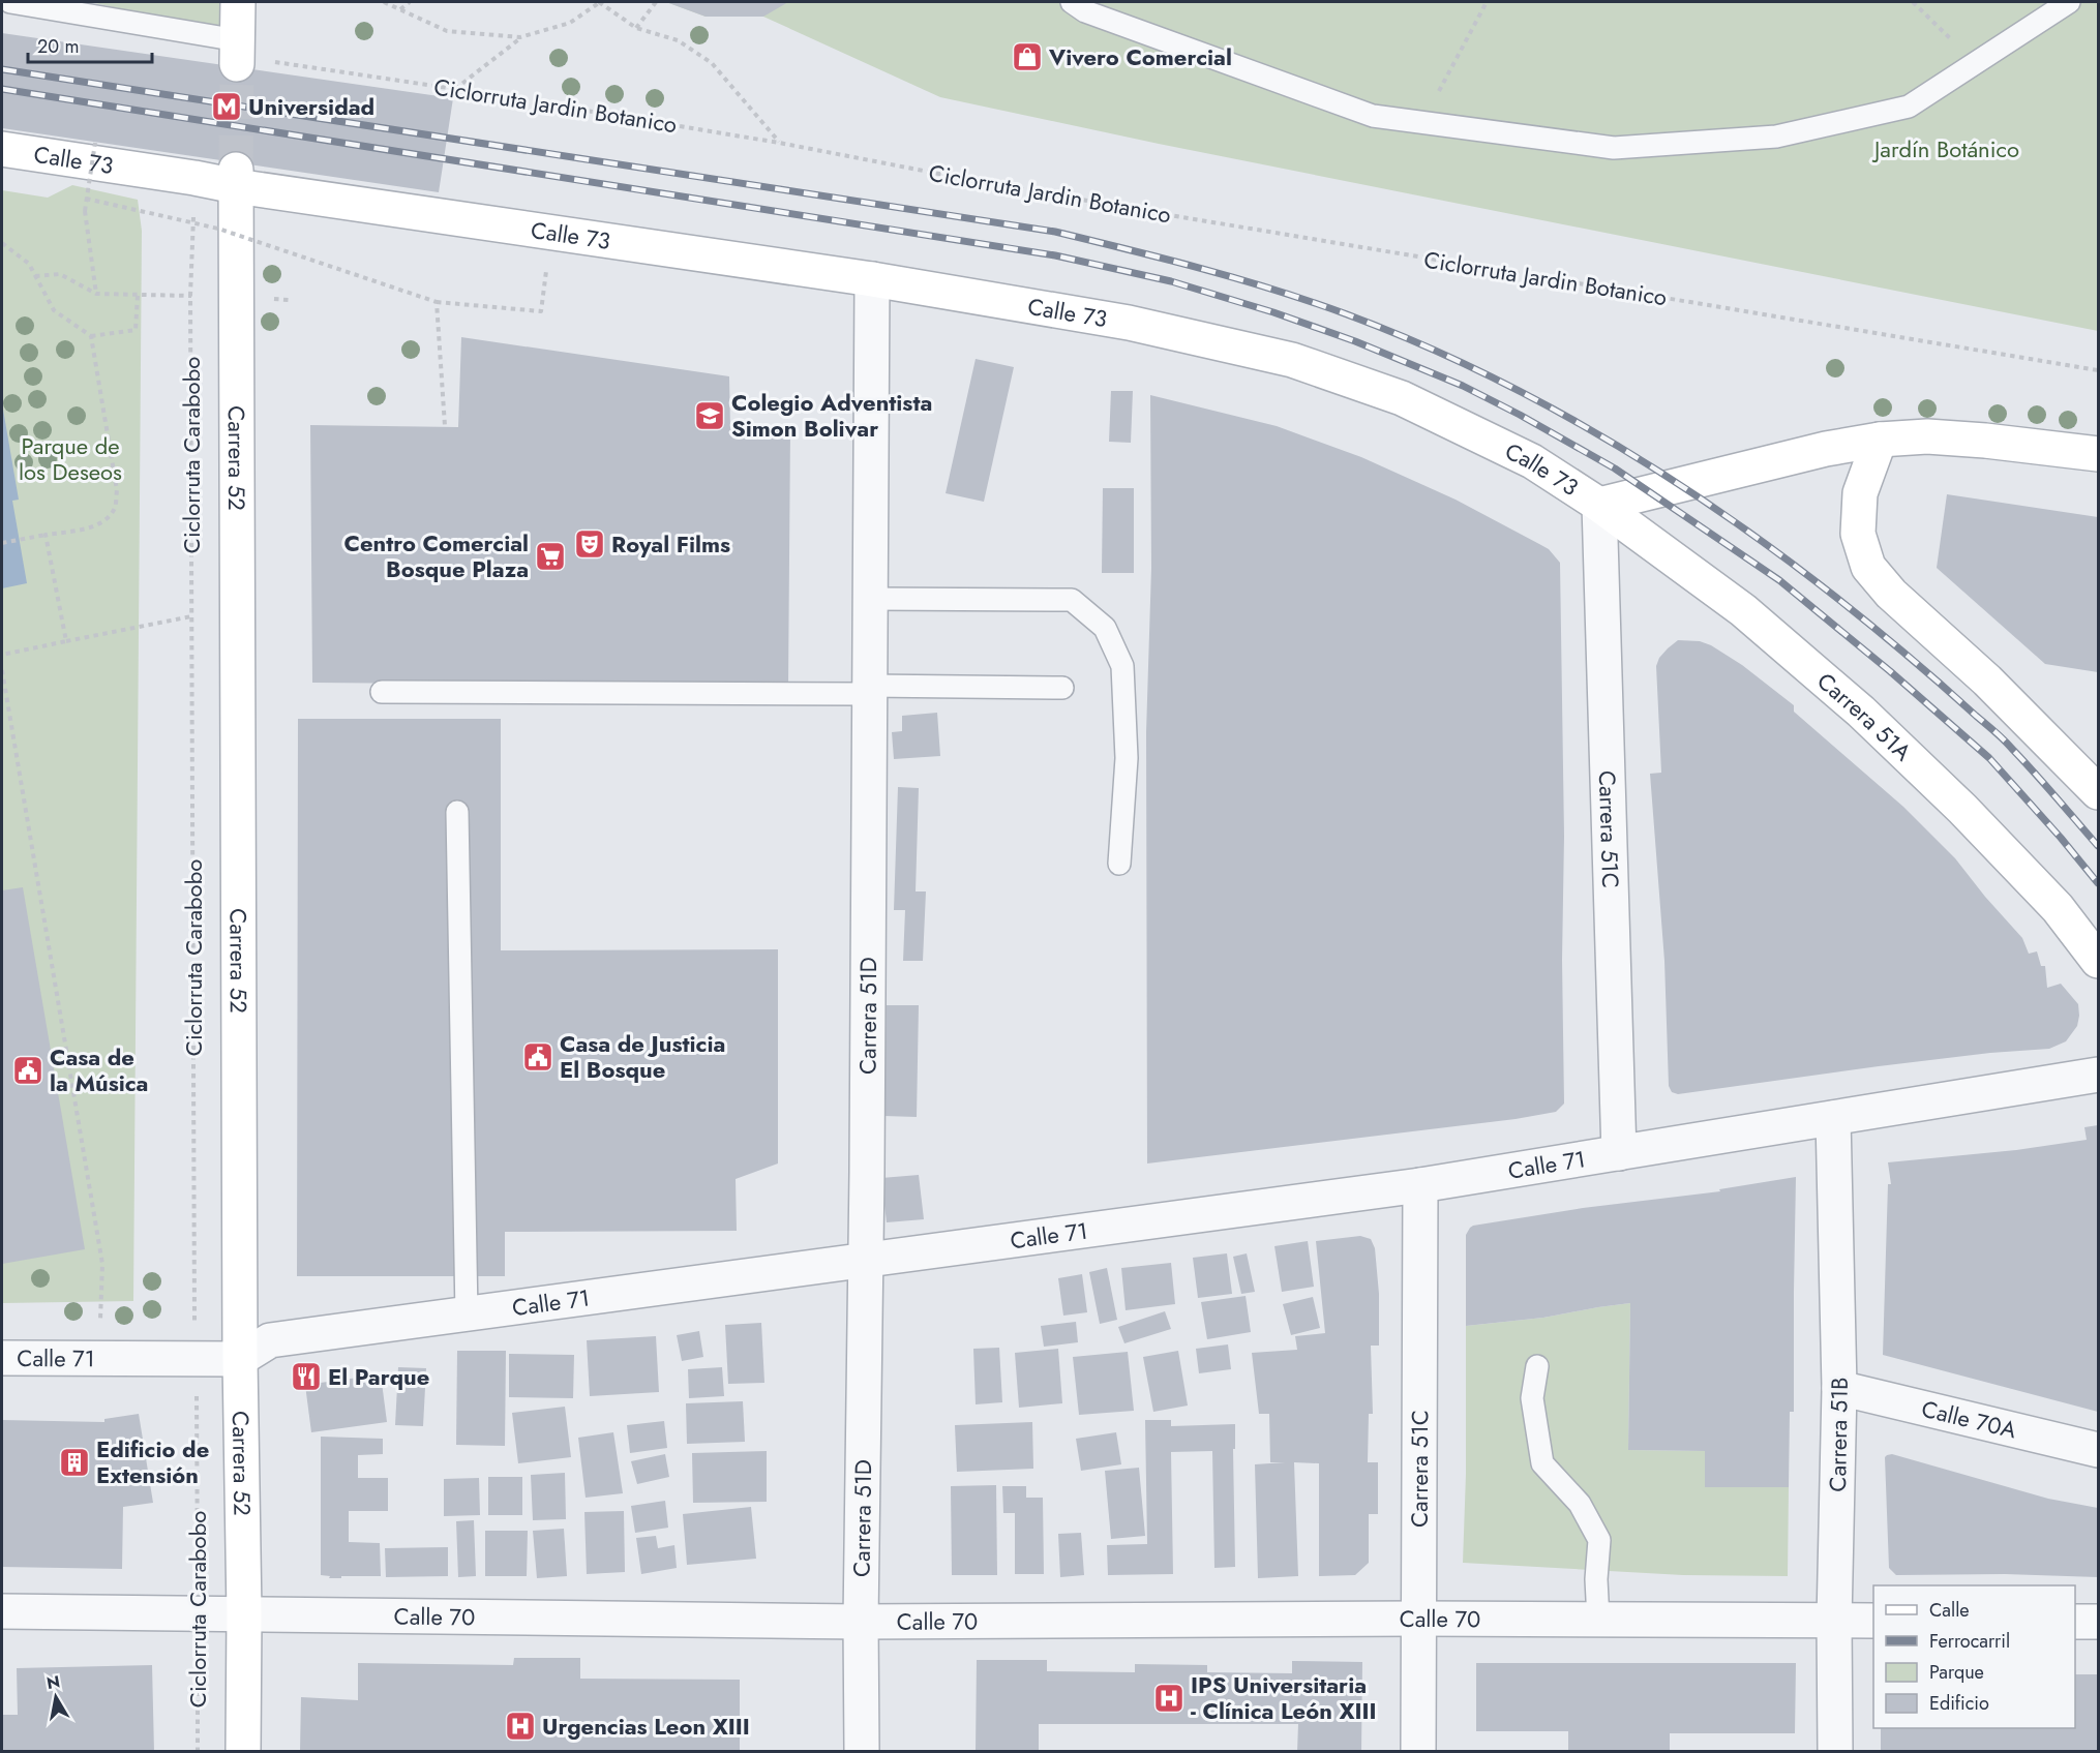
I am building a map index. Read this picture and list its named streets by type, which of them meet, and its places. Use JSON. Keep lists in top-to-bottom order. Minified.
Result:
{"streets":{"street":["Calle 73","Carrera 52","Carrera 51A","Carrera 51C","Carrera 51D","Calle 71","Calle 70A","Carrera 51B","Calle 70"],"path":["Ciclorruta Jardin Botanico","Ciclorruta Carabobo"]},"crossings":[["Calle 73","Ciclorruta Carabobo"],["Calle 73","Carrera 52"],["Calle 73","Carrera 51A"],["Calle 73","Carrera 51C"],["Calle 73","Carrera 51D"],["Ciclorruta Carabobo","Calle 71"],["Ciclorruta Carabobo","Calle 70"],["Carrera 52","Calle 71"],["Carrera 52","Calle 70"],["Carrera 51A","Carrera 51C"],["Carrera 51C","Calle 71"],["Carrera 51C","Calle 70"],["Carrera 51D","Calle 71"],["Carrera 51D","Calle 70"],["Calle 71","Carrera 51B"],["Calle 70A","Carrera 51B"],["Carrera 51B","Calle 70"]],"parks":["Jardín Botánico","Parque de los Deseos"],"places":{"shop":["Vivero Comercial"],"metro station":["Universidad"],"school or university":["Colegio Adventista Simon Bolivar"],"theatre":["Royal Films"],"supermarket":["Centro Comercial Bosque Plaza"],"public building":["Casa de Justicia El Bosque","Casa de la Música"],"restaurant":["El Parque"],"building":["Edificio de Extensión"],"hospital":["IPS Universitaria - Clínica León XIII","Urgencias Leon XIII"]},"legend":["Calle","Ferrocarril","Parque","Edificio"],"scale_bar":"20 m","north":"top"}
